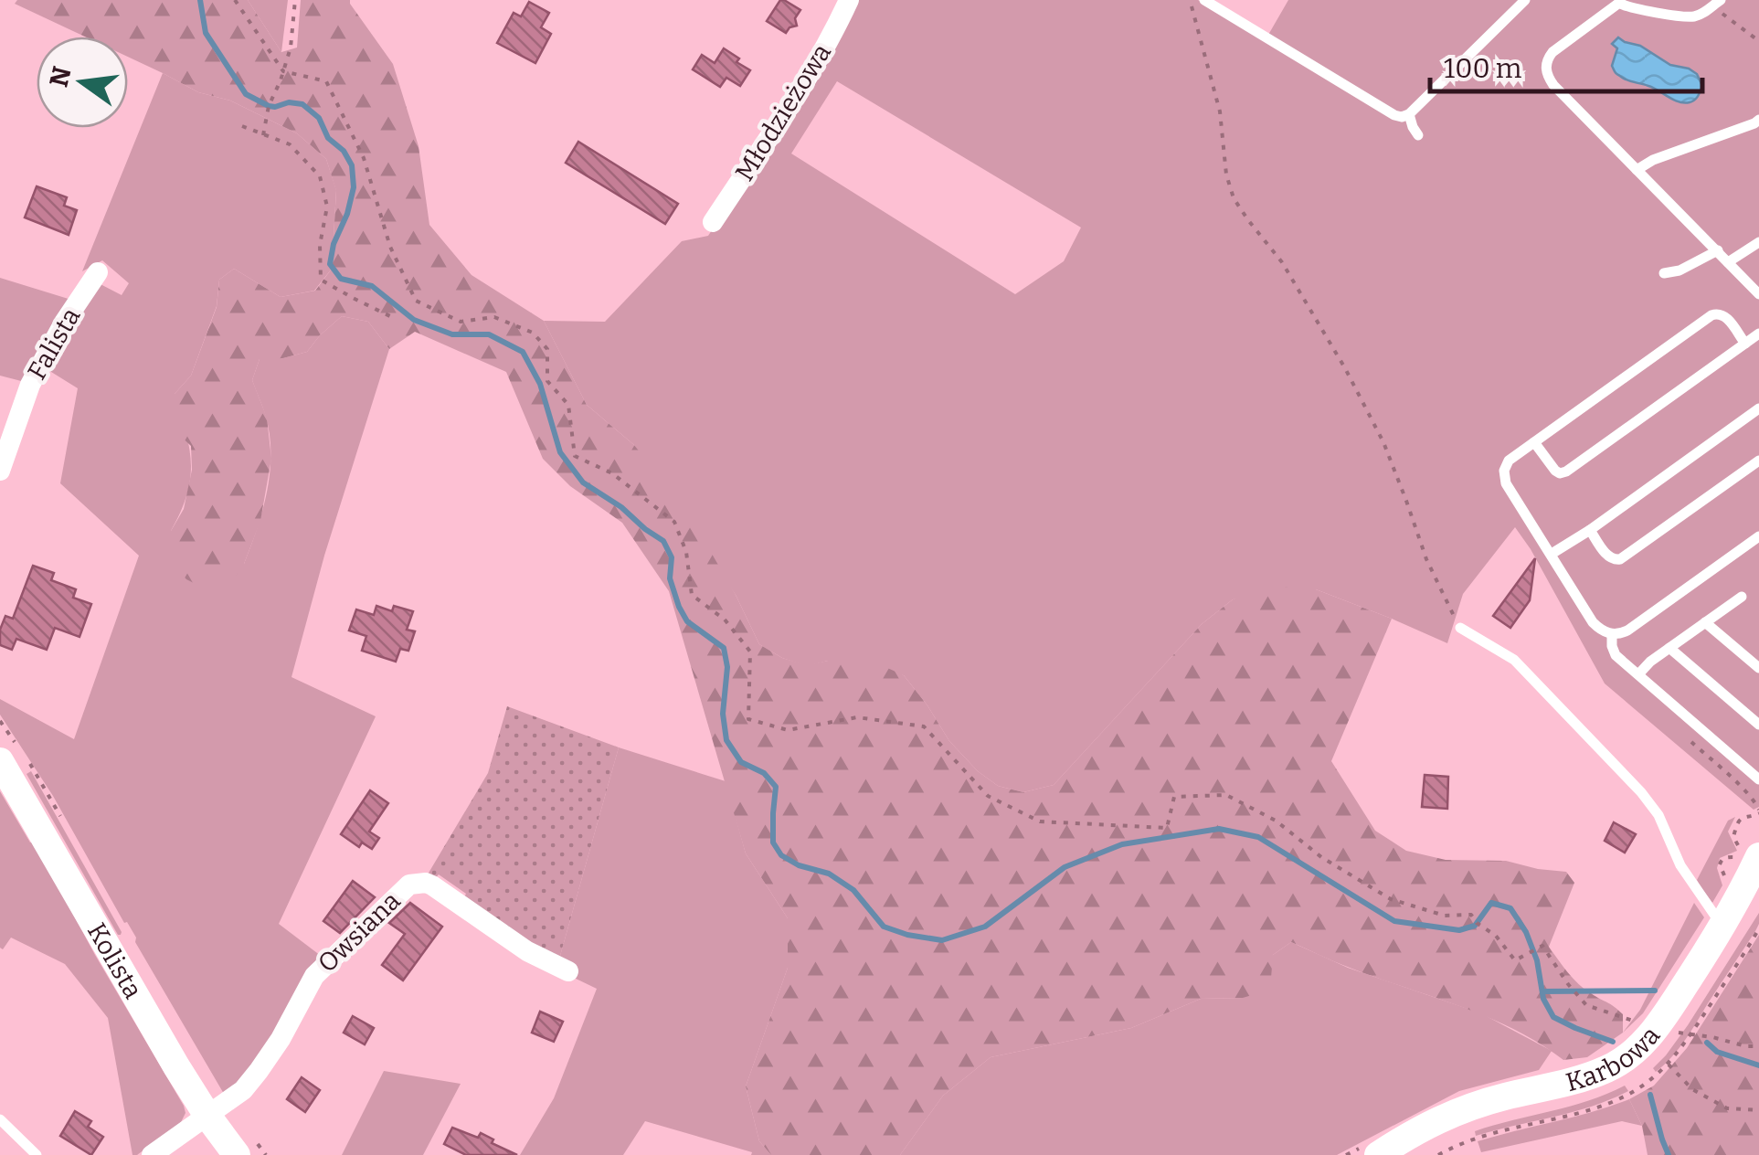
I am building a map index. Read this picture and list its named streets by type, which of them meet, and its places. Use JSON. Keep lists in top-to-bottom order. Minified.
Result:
{"streets":{"street":["Młodzieżowa","Falista","Owsiana","Kolista","Karbowa"]},"crossings":[["Owsiana","Kolista"]],"scale_bar":"100 m","north":"left"}
